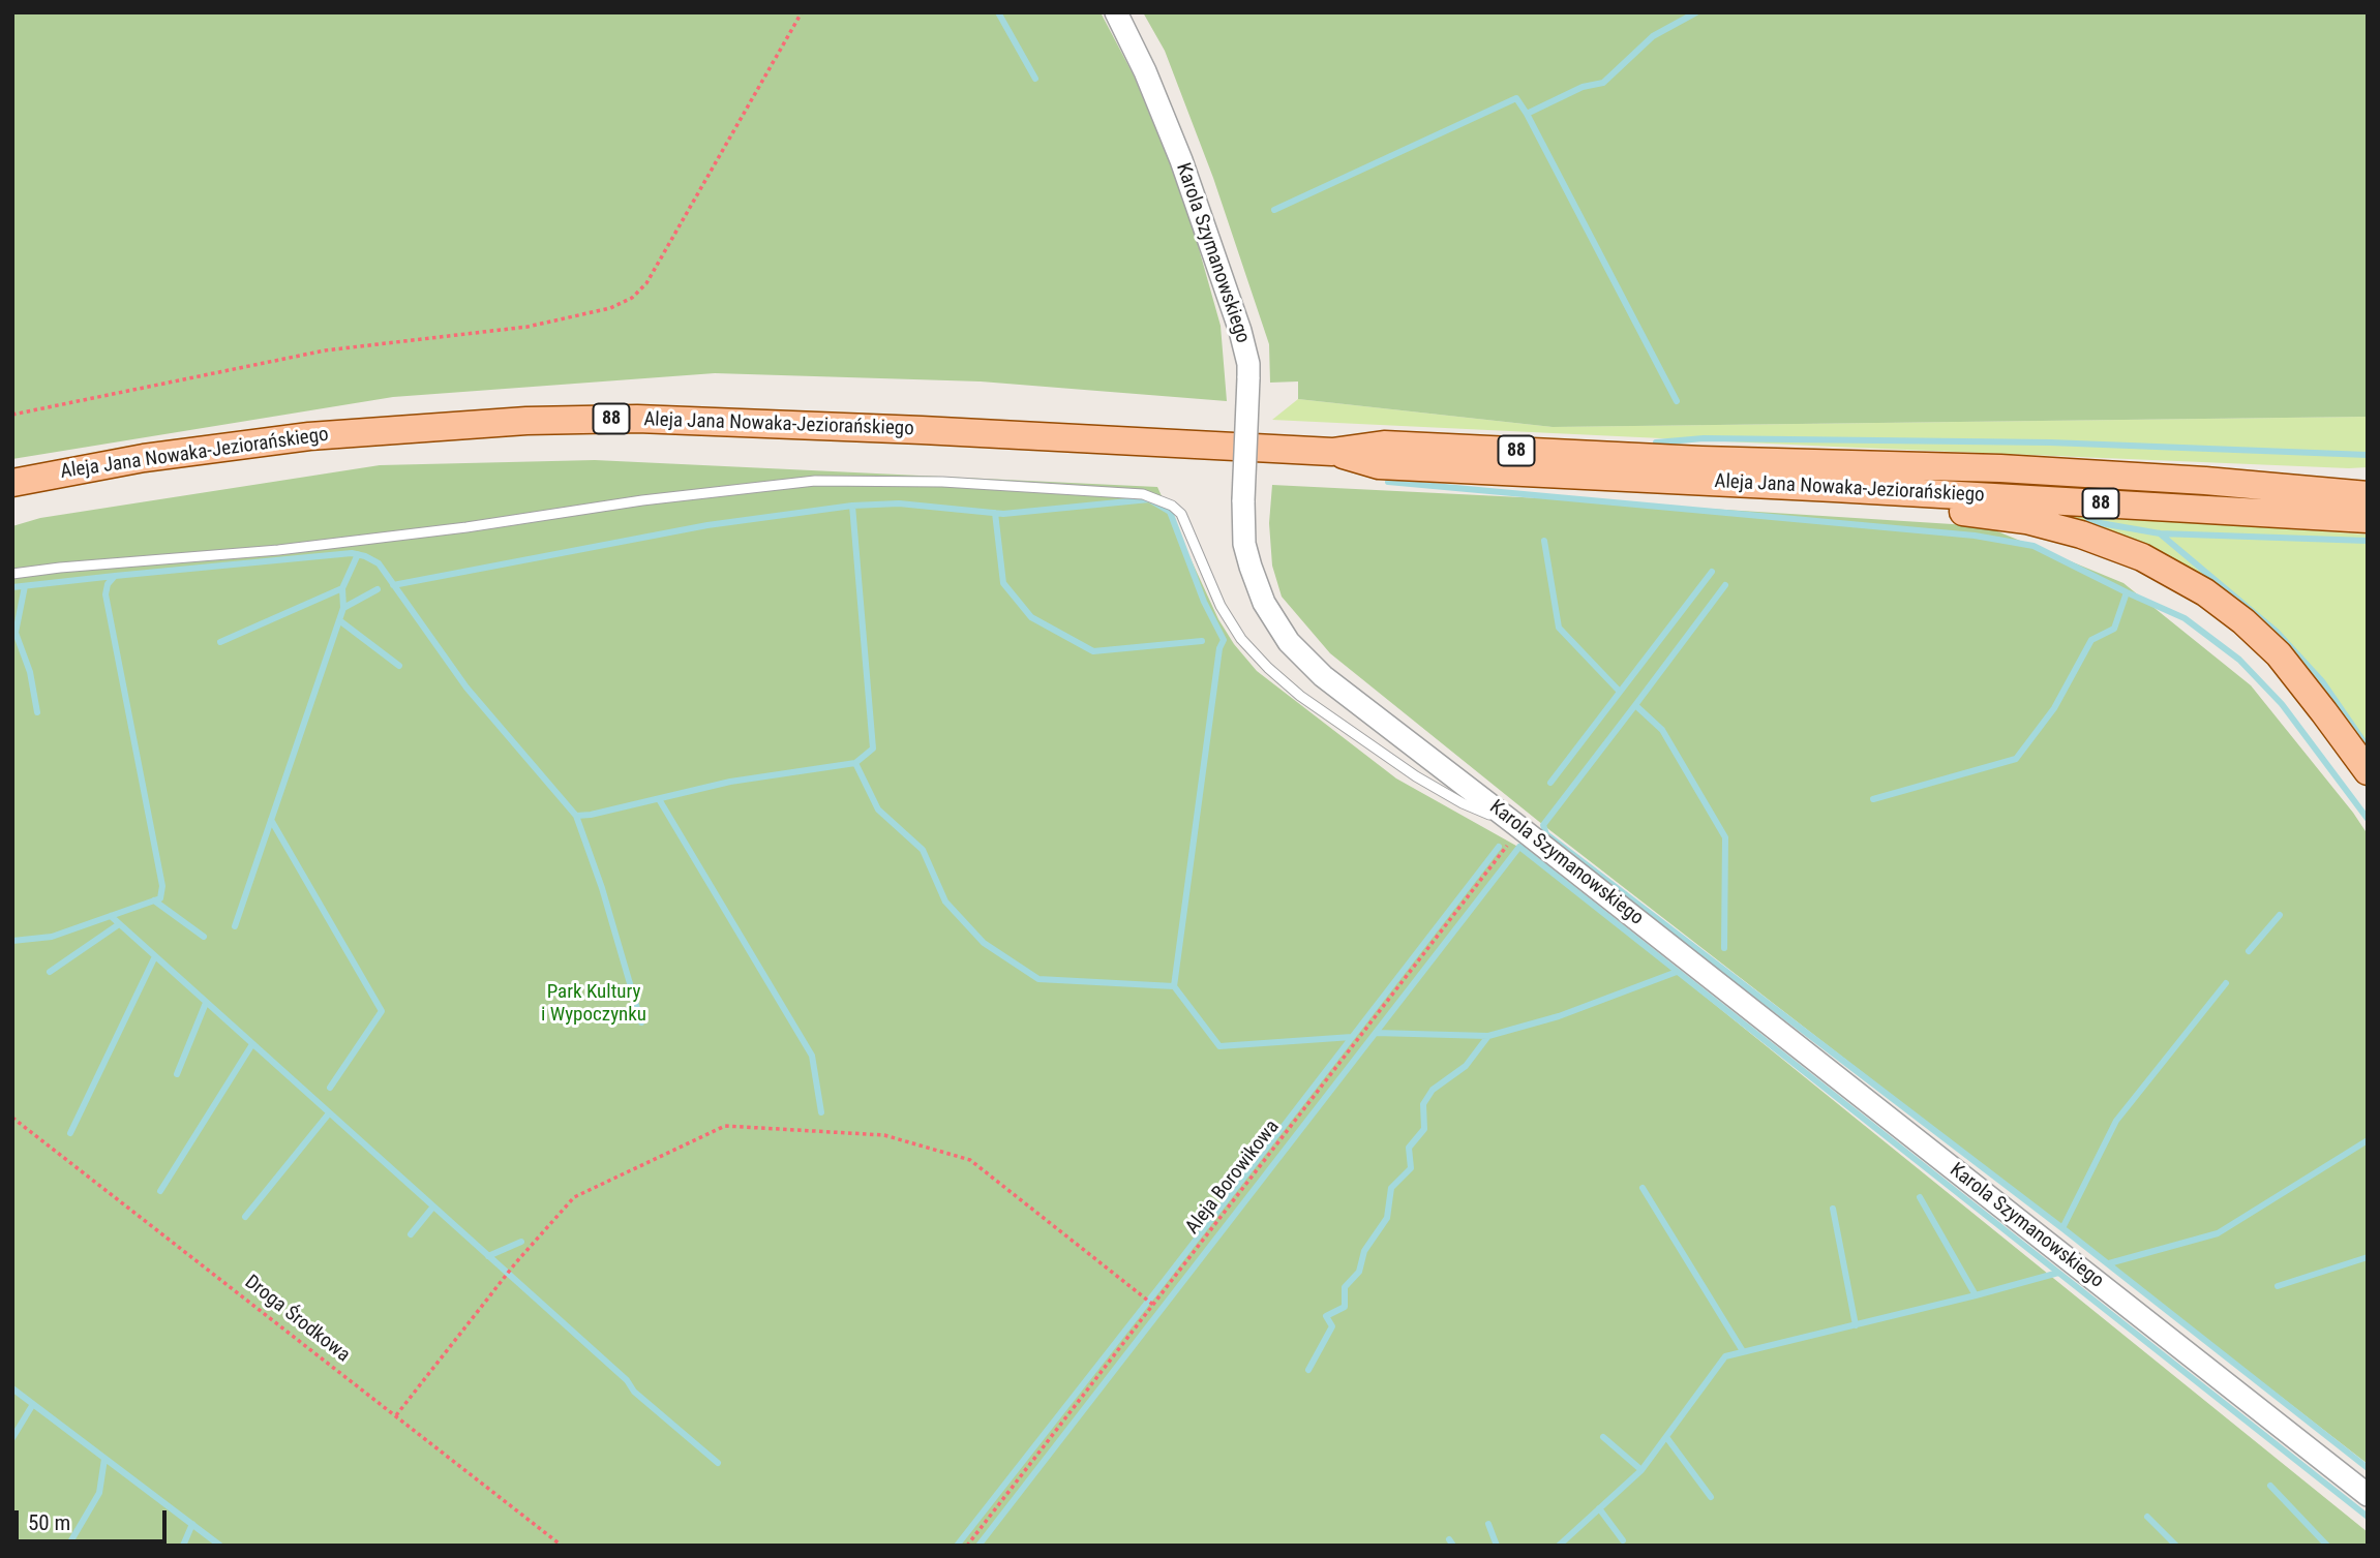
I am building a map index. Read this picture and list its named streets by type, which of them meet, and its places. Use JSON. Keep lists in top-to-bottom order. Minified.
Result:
{"streets":{"main road":["88","Aleja Jana Nowaka-Jeziorańskiego"],"street":["Karola Szymanowskiego"],"path":["Aleja Borowikowa","Droga Środkowa"]},"crossings":[["Karola Szymanowskiego","Aleja Borowikowa"]],"parks":["Park Kultury i Wypoczynku"],"scale_bar":"50 m"}
